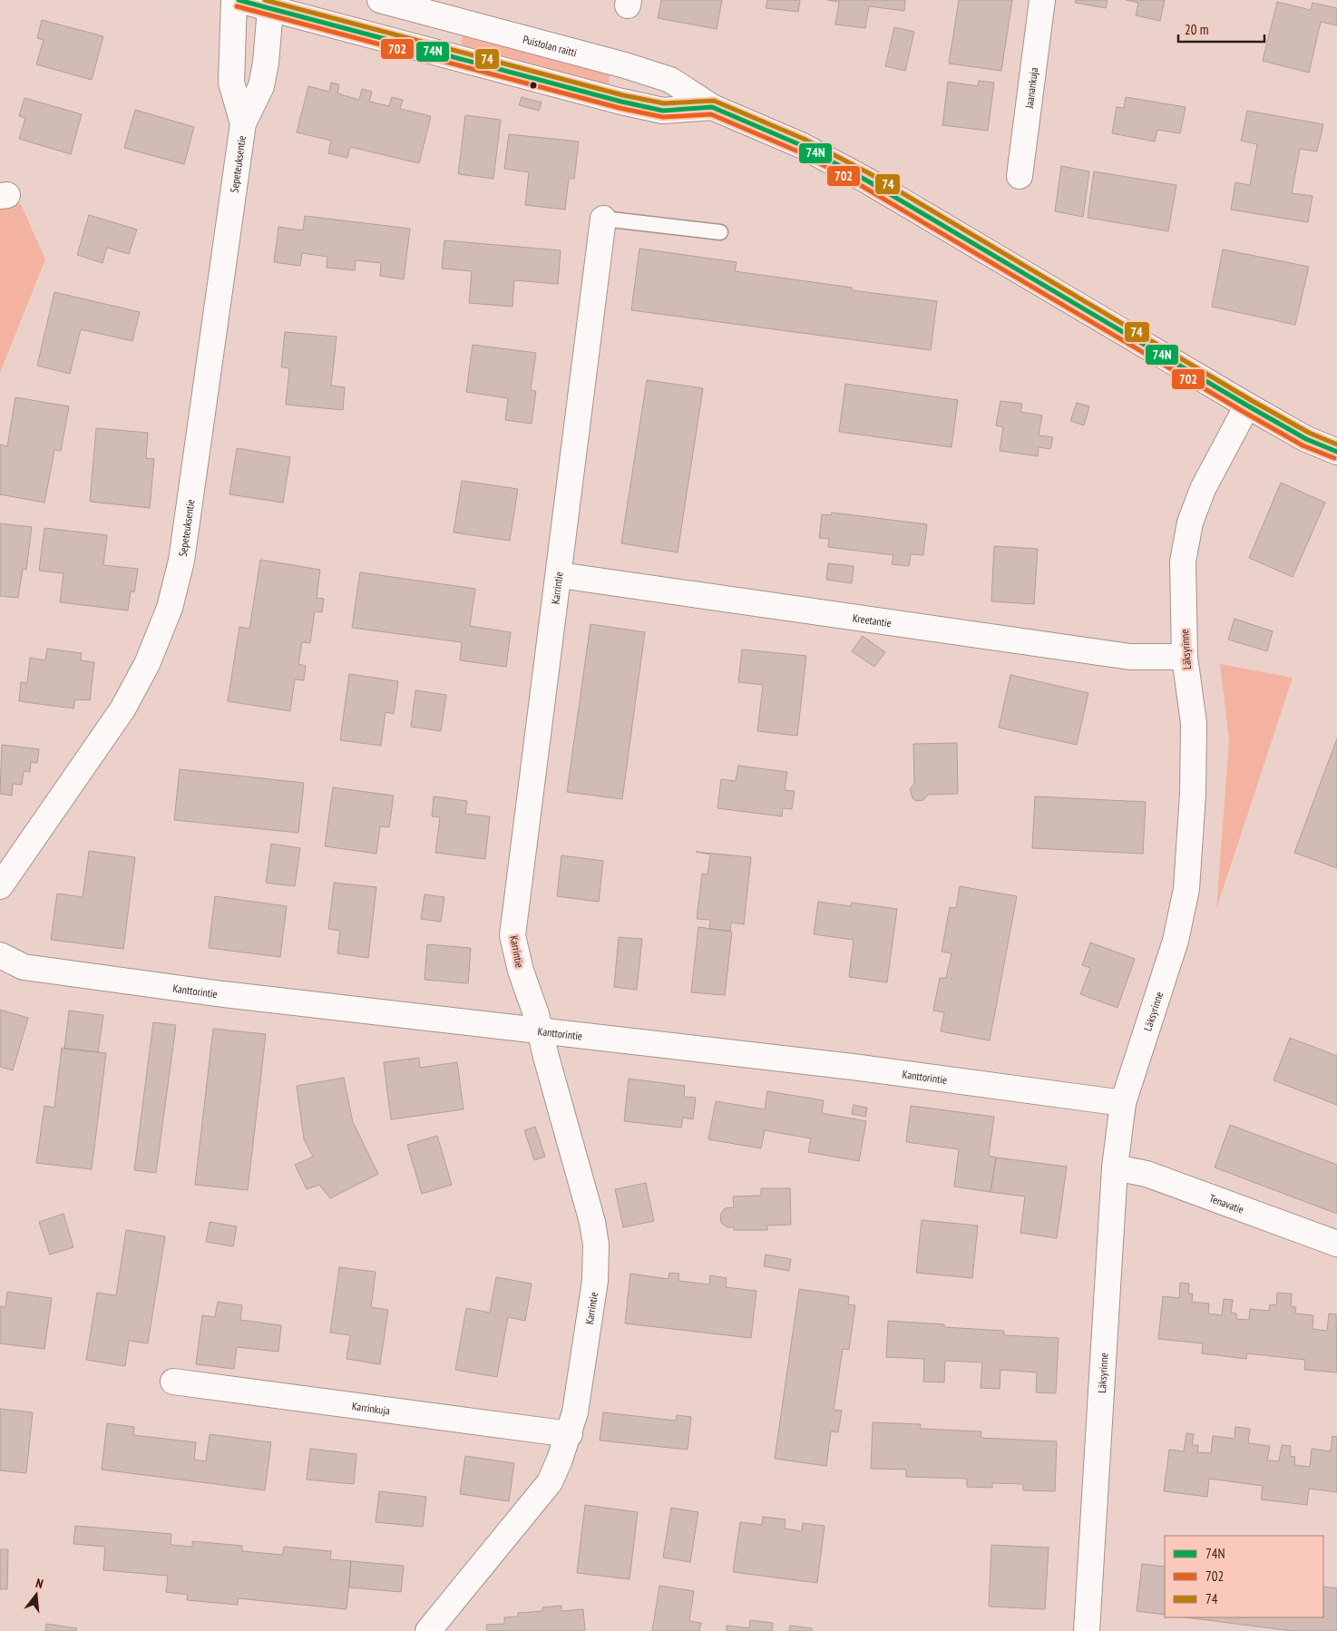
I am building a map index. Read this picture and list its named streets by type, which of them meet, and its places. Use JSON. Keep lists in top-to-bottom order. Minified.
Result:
{"streets":{"street":["Puistolan raitti","Jaanankuja","Sepeteuksentie","Karrintie","Kreetantie","Läksyrinne","Kanttorintie","Tenavatie","Karrinkuja"]},"crossings":[["Puistolan raitti","Sepeteuksentie"],["Puistolan raitti","Läksyrinne"],["Karrintie","Kreetantie"],["Karrintie","Kanttorintie"],["Karrintie","Karrinkuja"],["Kreetantie","Läksyrinne"],["Läksyrinne","Kanttorintie"],["Läksyrinne","Tenavatie"]],"lines":["transit line 74N","transit line 74","transit line 702"],"legend":["74N","702","74"],"scale_bar":"20 m","north":"top"}
